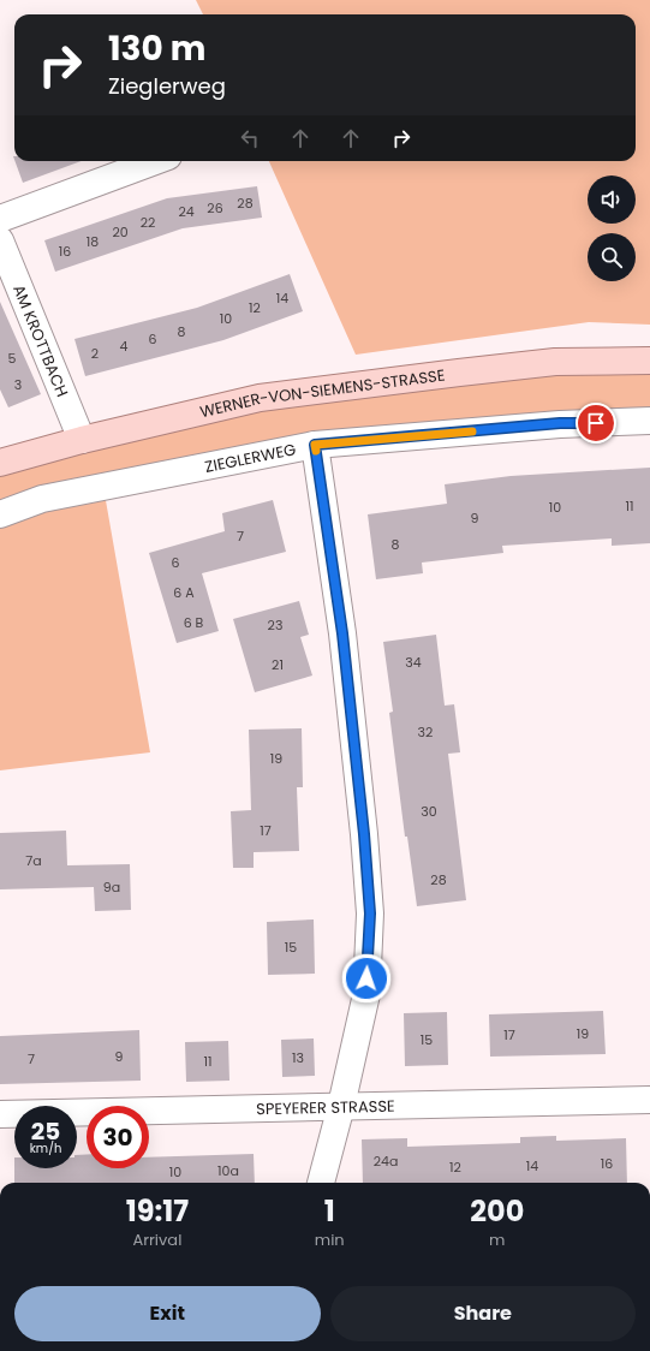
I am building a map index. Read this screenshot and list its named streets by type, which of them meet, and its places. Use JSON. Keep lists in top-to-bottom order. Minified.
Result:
{"streets":{"main road":["WERNER-VON-SIEMENS-STRASSE"],"street":["AM KROTTBACH","ZIEGLERWEG","SPEYERER STRASSE"]},"crossings":[["AM KROTTBACH","WERNER-VON-SIEMENS-STRASSE"]],"house_numbers":["28","26","24","22","20","18","16","14","12","10","8","6","4","2","5","3","11","10","9","7","8","6","6 A","6 B","23","34","21","32","19","30","17","7a","28","9a","15","19","17","15","9","13","7","11","24a","16","14","12","10a","10"],"page":{"turn":["130 m","Zieglerweg"],"speed":"25 km/h","limit":"30","eta":["19:17","Arrival","1","min","200","m"],"buttons":["Exit","Share"]}}
